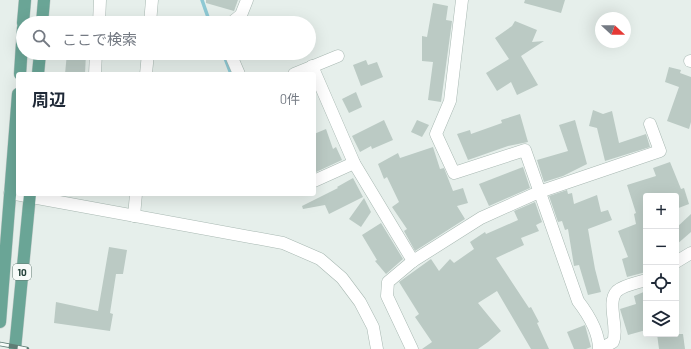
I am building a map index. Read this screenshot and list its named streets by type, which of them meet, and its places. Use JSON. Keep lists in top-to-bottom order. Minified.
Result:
{"streets":{"main road":["10"]},"north":"right","page":{"search":"ここで検索","heading":["周辺","0件"],"map_buttons":["+","−"]}}
